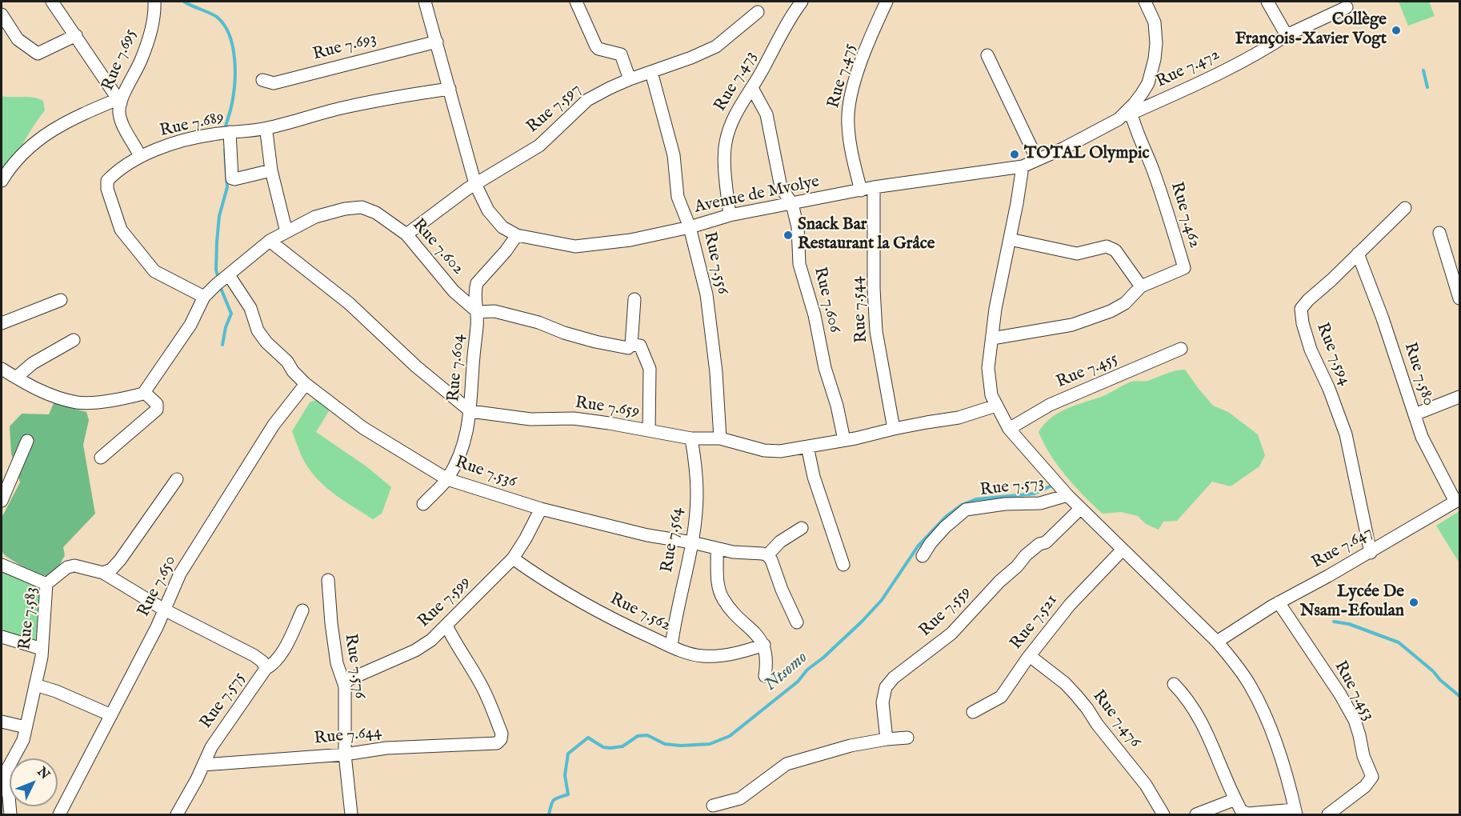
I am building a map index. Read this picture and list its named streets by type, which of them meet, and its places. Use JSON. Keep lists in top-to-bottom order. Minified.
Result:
{"streets":{"street":["Rue 7.693","Rue 7.695","Rue 7.472","Rue 7.475","Rue 7.473","Rue 7.597","Rue 7.689","Avenue de Mvolye","Rue 7.462","Rue 7.602","Rue 7.556","Rue 7.606","Rue 7.544","Rue 7.594","Rue 7.604","Rue 7.455","Rue 7.580","Rue 7.659","Rue 7.536","Rue 7.573","Rue 7.564","Rue 7.647","Rue 7.650","Rue 7.599","Rue 7.559","Rue 7.562","Rue 7.583","Rue 7.521","Rue 7.576","Rue 7.453","Rue 7.575","Rue 7.476","Rue 7.644"]},"crossings":[["Rue 7.693","Avenue de Mvolye"],["Rue 7.695","Rue 7.689"],["Rue 7.472","Avenue de Mvolye"],["Rue 7.472","Rue 7.462"],["Rue 7.475","Avenue de Mvolye"],["Rue 7.473","Avenue de Mvolye"],["Rue 7.473","Rue 7.606"],["Rue 7.597","Avenue de Mvolye"],["Rue 7.597","Rue 7.602"],["Rue 7.597","Rue 7.556"],["Rue 7.689","Avenue de Mvolye"],["Rue 7.689","Rue 7.602"],["Avenue de Mvolye","Rue 7.556"],["Avenue de Mvolye","Rue 7.606"],["Avenue de Mvolye","Rue 7.544"],["Avenue de Mvolye","Rue 7.604"],["Rue 7.602","Rue 7.604"],["Rue 7.602","Rue 7.536"],["Rue 7.556","Rue 7.659"],["Rue 7.606","Rue 7.659"],["Rue 7.544","Rue 7.659"],["Rue 7.594","Rue 7.580"],["Rue 7.594","Rue 7.647"],["Rue 7.604","Rue 7.659"],["Rue 7.604","Rue 7.536"],["Rue 7.580","Rue 7.647"],["Rue 7.659","Rue 7.564"],["Rue 7.536","Rue 7.564"],["Rue 7.536","Rue 7.650"],["Rue 7.536","Rue 7.599"],["Rue 7.564","Rue 7.562"],["Rue 7.647","Rue 7.453"],["Rue 7.650","Rue 7.583"],["Rue 7.599","Rue 7.562"],["Rue 7.599","Rue 7.576"],["Rue 7.599","Rue 7.644"],["Rue 7.583","Rue 7.575"],["Rue 7.521","Rue 7.476"],["Rue 7.576","Rue 7.644"],["Rue 7.575","Rue 7.644"]],"water":["Ntsomo"],"places":["Collège François-Xavier Vogt","TOTAL Olympic","Snack Bar Restaurant la Grâce","Lycée De Nsam-Efoulan"],"north":"top right"}
